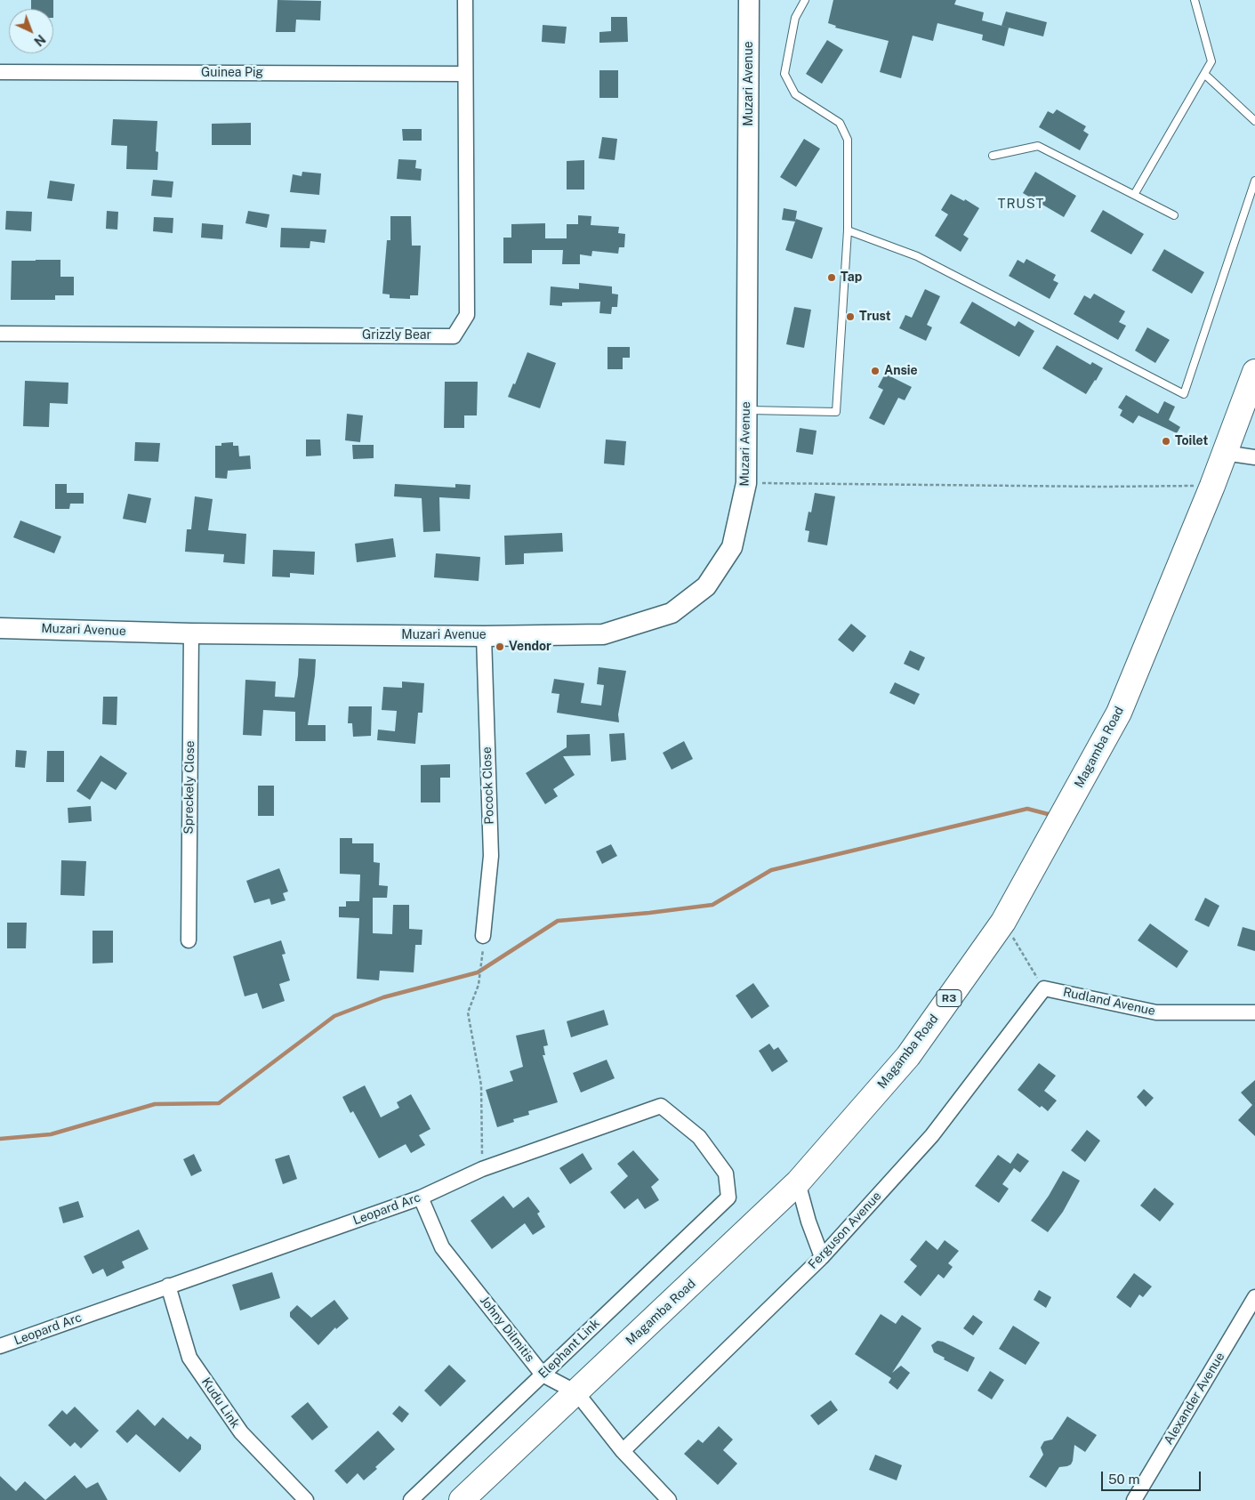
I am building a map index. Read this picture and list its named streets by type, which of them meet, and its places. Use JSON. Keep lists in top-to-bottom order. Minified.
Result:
{"streets":{"highway":["Magamba Road","R3"],"street":["Guinea Pig","Muzari Avenue","Grizzly Bear","Pocock Close","Spreckely Close","Rudland Avenue","Leopard Arc","Ferguson Avenue","Johny Dilmitis","Elephant Link","Alexander Avenue","Kudu Link"]},"crossings":[["Guinea Pig","Grizzly Bear"],["Muzari Avenue","Pocock Close"],["Muzari Avenue","Spreckely Close"],["Magamba Road","Johny Dilmitis"],["Rudland Avenue","Ferguson Avenue"],["Leopard Arc","Johny Dilmitis"],["Leopard Arc","Elephant Link"],["Leopard Arc","Kudu Link"],["Ferguson Avenue","Johny Dilmitis"],["Johny Dilmitis","Elephant Link"]],"districts":["TRUST"],"places":["Tap","Trust","Ansie","Toilet","Vendor"],"scale_bar":"50 m","north":"bottom right"}
